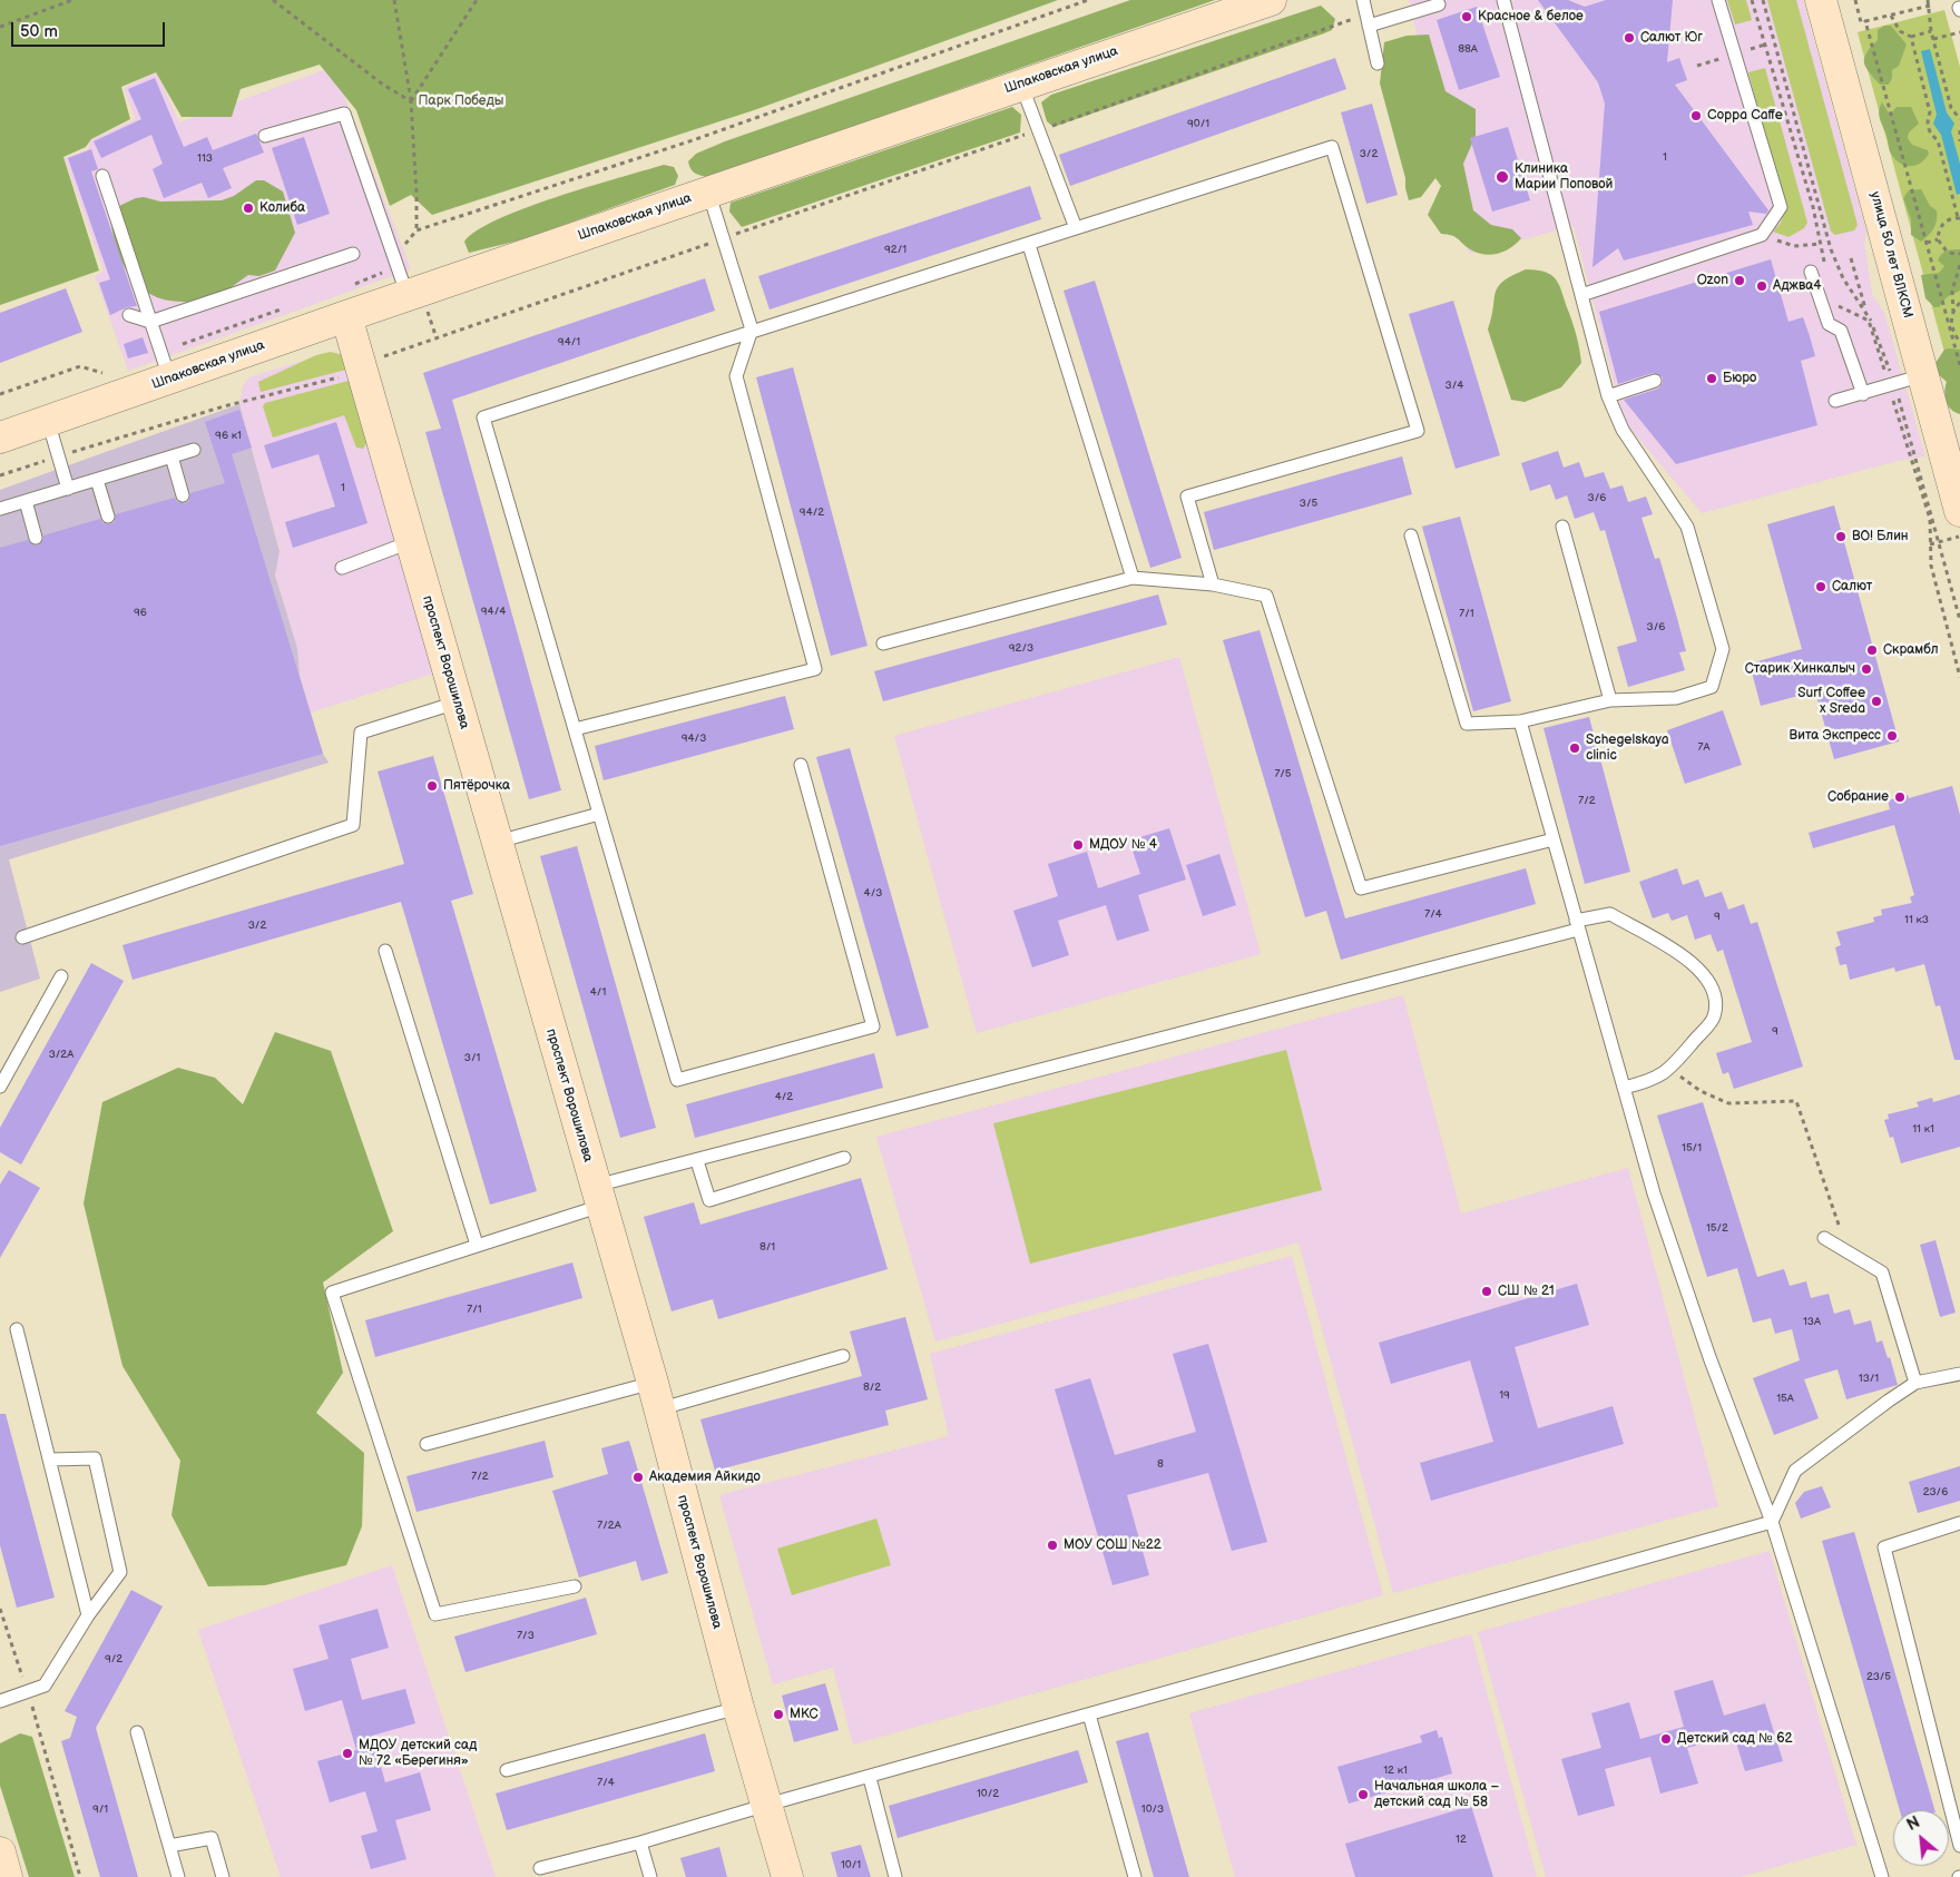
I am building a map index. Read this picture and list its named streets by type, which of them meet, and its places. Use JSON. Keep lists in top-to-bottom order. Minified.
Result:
{"streets":{"street":["Шпаковская улица","улица 50 лет ВЛКСМ","проспект Ворошилова"]},"crossings":[["Шпаковская улица","проспект Ворошилова"]],"parks":["Парк Победы"],"places":["Красное & белое","Салют Юг","Coppa Caffe","Клиника Марии Поповой","Колиба","Ozon","Аджва4","Бюро","ВО! Блин","Салют","Скрамбл","Старик Хинкалыч","Surf Coffee x Sreda","Вита Экспресс","Schegelskaya clinic","Пятёрочка","Собрание","МДОУ № 4","СШ № 21","Академия Айкидо","МОУ СОШ №22","МКС","Детский сад № 62","МДОУ детский сад № 72 «Берегиня»","Начальная школа – детский сад № 58"],"house_numbers":["88А","90/1","3/2","1","113","92/1","94/1","3/4","96 к1","1","3/6","3/5","94/2","94/4","96","7/1","3/6","92/3","94/3","7А","7/5","7/2","4/3","7/4","9","11 к3","3/2","4/1","9","3/2А","3/1","4/2","11 к1","15/1","15/2","8/1","7/1","13А","13/1","8/2","19","15А","8","7/2","23/6","7/2А","7/3","9/2","23/5","12 к1","7/4","10/2","9/1","10/3","12","10/1"],"scale_bar":"50 m","north":"top left"}
